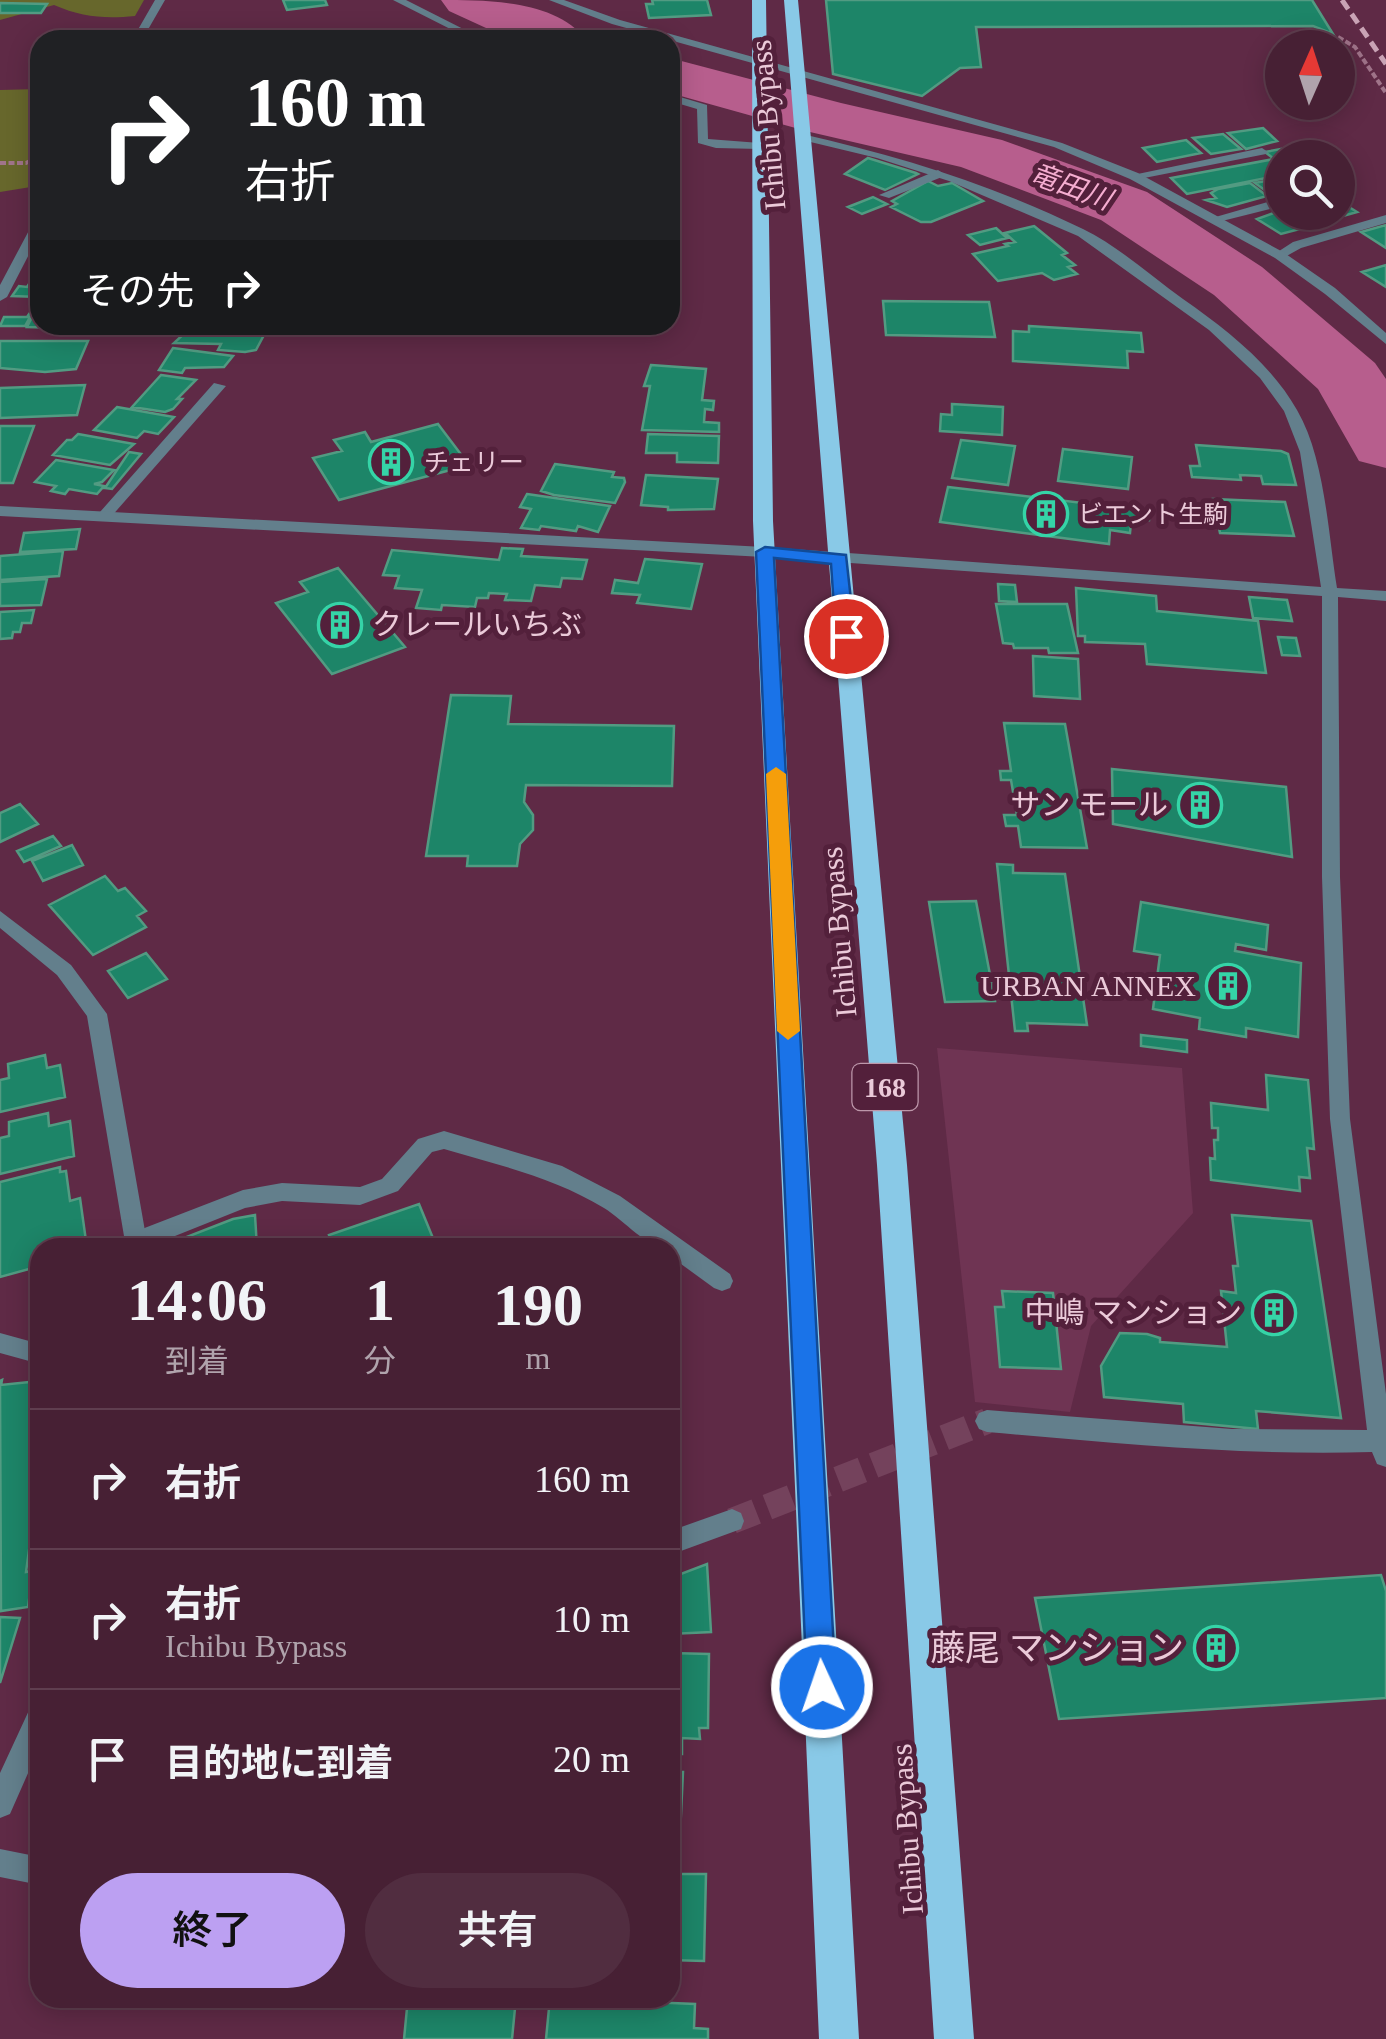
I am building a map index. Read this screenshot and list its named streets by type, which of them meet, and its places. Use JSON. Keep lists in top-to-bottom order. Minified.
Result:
{"streets":{"highway":["Ichibu Bypass","168"]},"water":["竜田川"],"places":{"building":["チェリー","ビエント生駒","クレールいちぶ","サン モール","URBAN ANNEX","中嶋 マンション","藤尾 マンション"]},"north":"top","page":{"turn":["160 m","右折"],"then":"その先","eta":["14:06","到着","1","分","190","m"],"list":[{"name":"右折","value":"160 m"},{"name":"右折","note":"Ichibu Bypass","value":"10 m"},{"name":"目的地に到着","value":"20 m"}],"buttons":["終了","共有"]}}
